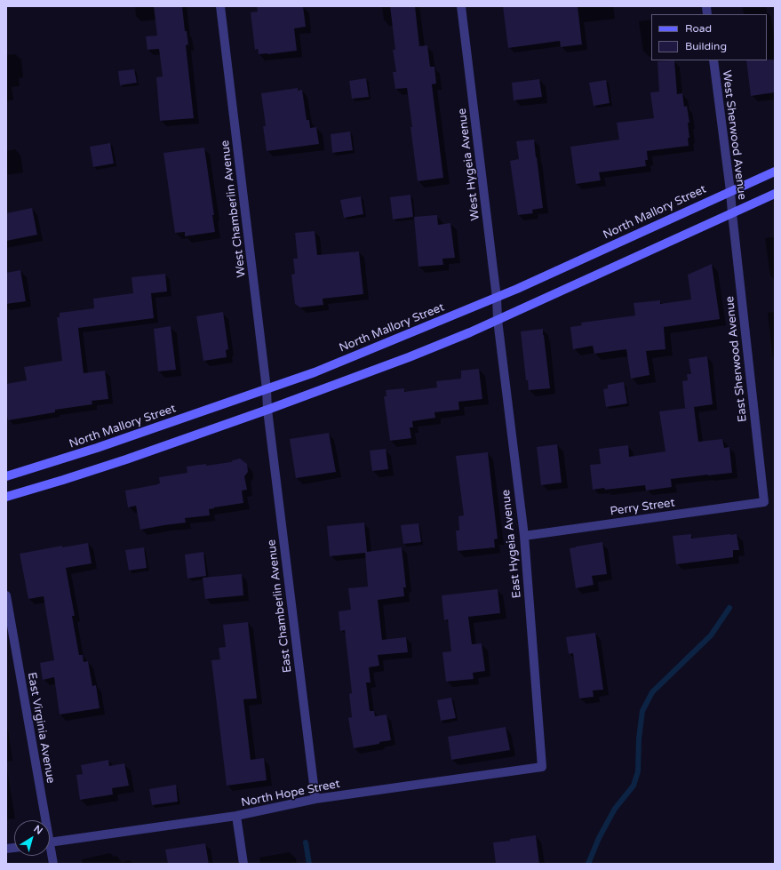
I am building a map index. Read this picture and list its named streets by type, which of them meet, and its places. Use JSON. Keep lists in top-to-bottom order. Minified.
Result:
{"streets":{"main road":["North Mallory Street"],"street":["West Sherwood Avenue","West Hygeia Avenue","West Chamberlin Avenue","East Sherwood Avenue","Perry Street","East Hygeia Avenue","East Chamberlin Avenue","East Virginia Avenue","North Hope Street"]},"crossings":[["West Sherwood Avenue","North Mallory Street"],["West Sherwood Avenue","East Sherwood Avenue"],["West Hygeia Avenue","North Mallory Street"],["West Hygeia Avenue","East Hygeia Avenue"],["West Chamberlin Avenue","North Mallory Street"],["West Chamberlin Avenue","East Chamberlin Avenue"],["East Sherwood Avenue","Perry Street"],["Perry Street","East Hygeia Avenue"],["East Hygeia Avenue","North Hope Street"],["East Chamberlin Avenue","North Hope Street"]],"legend":["Road","Building"],"north":"top right"}
